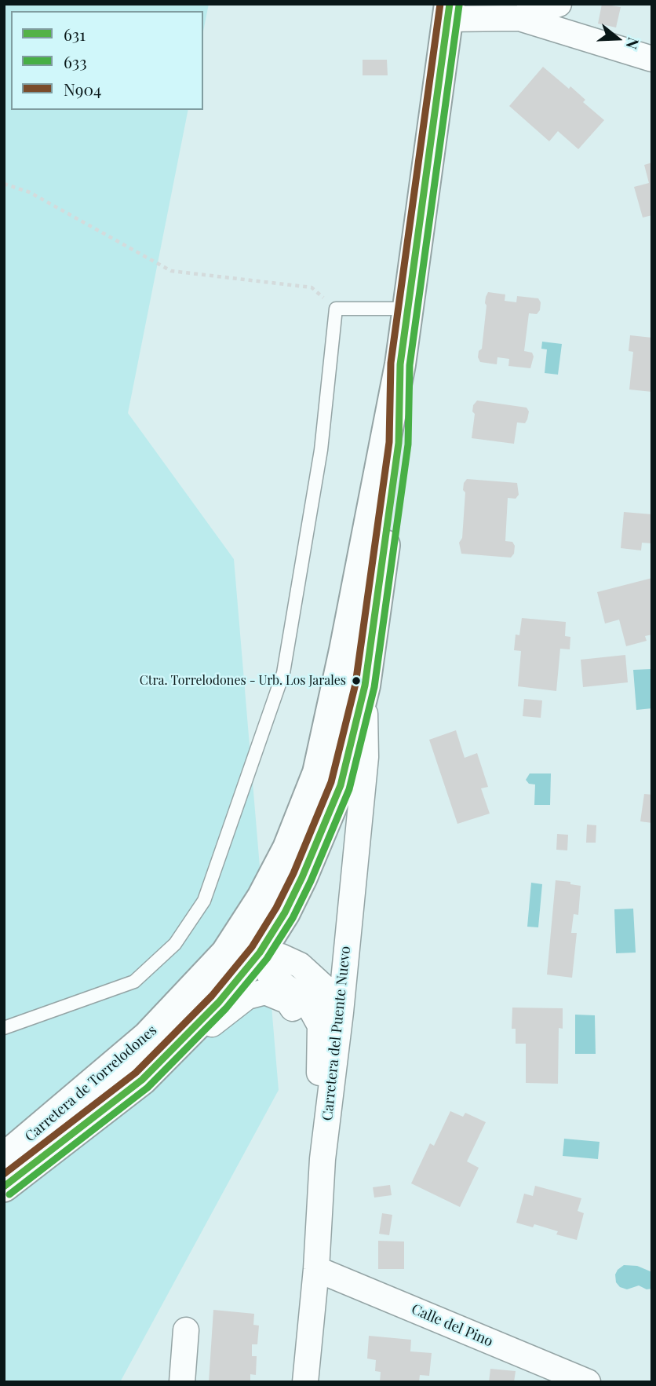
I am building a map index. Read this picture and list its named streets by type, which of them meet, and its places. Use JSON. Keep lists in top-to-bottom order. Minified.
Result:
{"streets":{"main road":["Carretera de Torrelodones"],"street":["Carretera del Puente Nuevo","Calle del Pino"]},"crossings":[["Carretera del Puente Nuevo","Carretera de Torrelodones"],["Carretera del Puente Nuevo","Calle del Pino"]],"places":["Ctra. Torrelodones - Urb. Los Jarales"],"lines":["transit line 631","transit line N904","transit line 633"],"legend":["631","633","N904"],"north":"right"}
